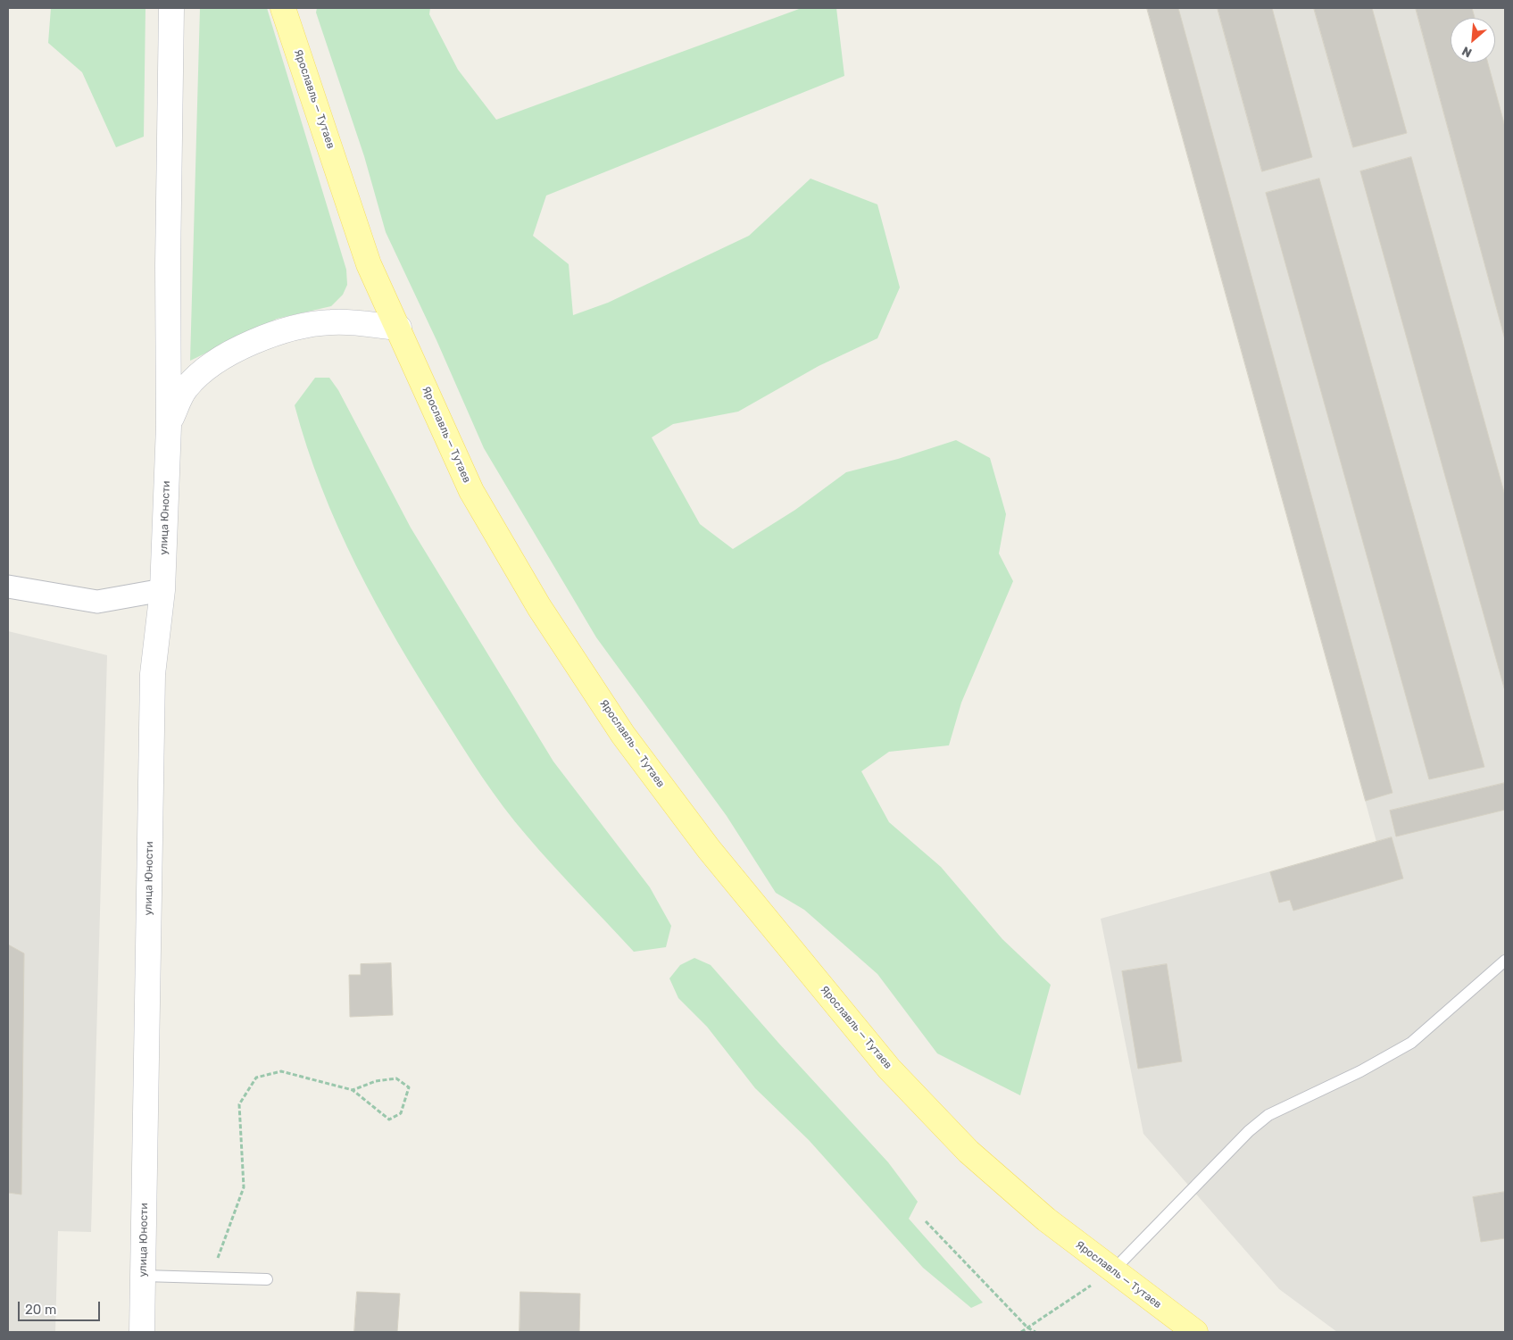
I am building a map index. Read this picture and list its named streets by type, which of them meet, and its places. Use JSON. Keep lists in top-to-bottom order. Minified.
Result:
{"streets":{"main road":["Ярославль — Тутаев"],"street":["улица Юности"]},"scale_bar":"20 m","north":"bottom left"}
